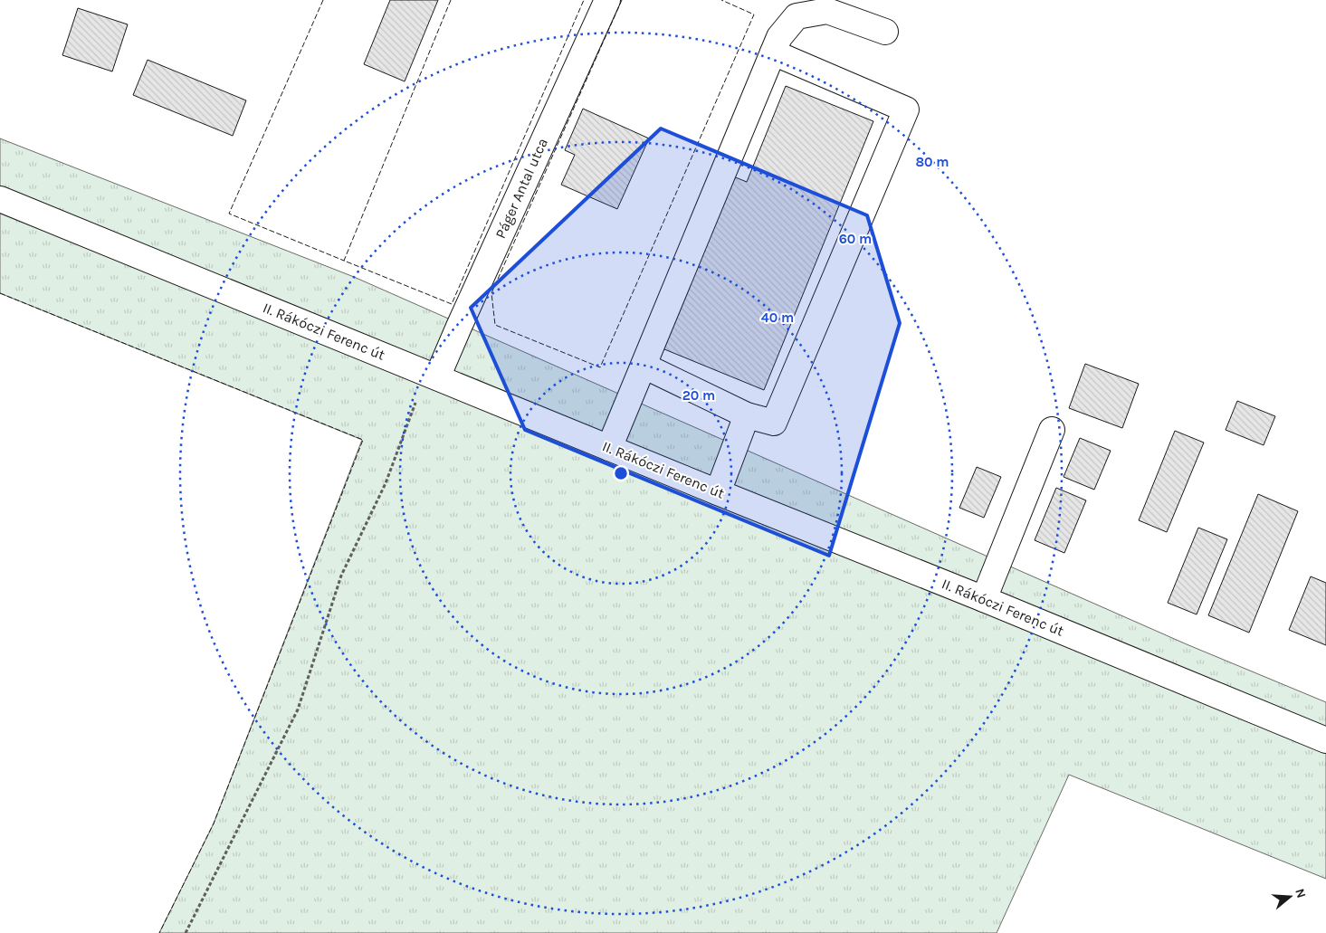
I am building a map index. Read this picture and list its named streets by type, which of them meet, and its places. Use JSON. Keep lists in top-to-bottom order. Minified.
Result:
{"streets":{"main road":["Páger Antal utca","II. Rákóczi Ferenc út"]},"crossings":[["Páger Antal utca","II. Rákóczi Ferenc út"]],"north":"right","rings":["80 m","60 m","40 m","20 m"]}
